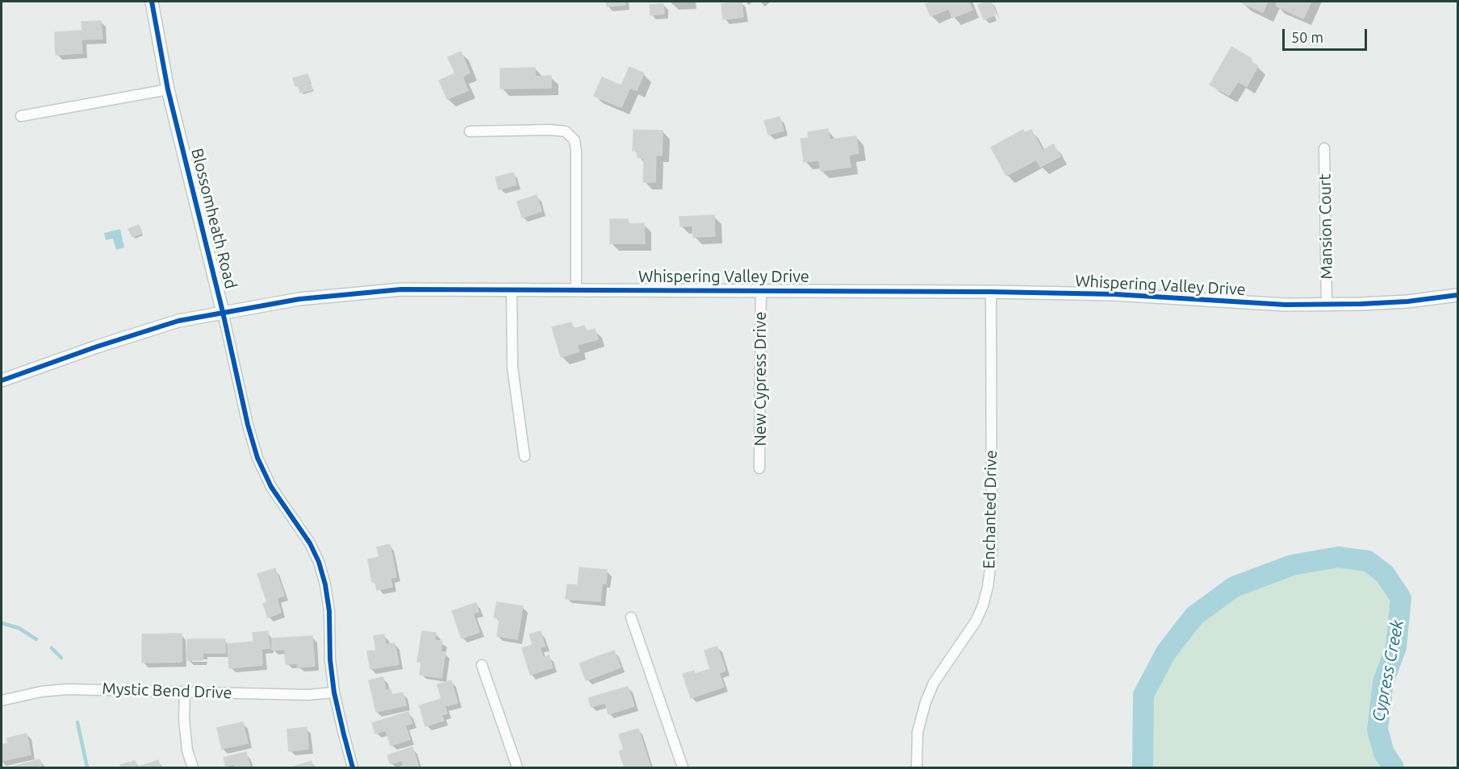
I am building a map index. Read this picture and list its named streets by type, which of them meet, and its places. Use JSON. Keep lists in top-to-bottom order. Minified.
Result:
{"streets":{"street":["Blossomheath Road","Mansion Court","Whispering Valley Drive","New Cypress Drive","Enchanted Drive","Mystic Bend Drive"]},"crossings":[["Blossomheath Road","Whispering Valley Drive"],["Blossomheath Road","Mystic Bend Drive"],["Mansion Court","Whispering Valley Drive"],["Whispering Valley Drive","New Cypress Drive"],["Whispering Valley Drive","Enchanted Drive"]],"water":["Cypress Creek"],"scale_bar":"50 m"}
